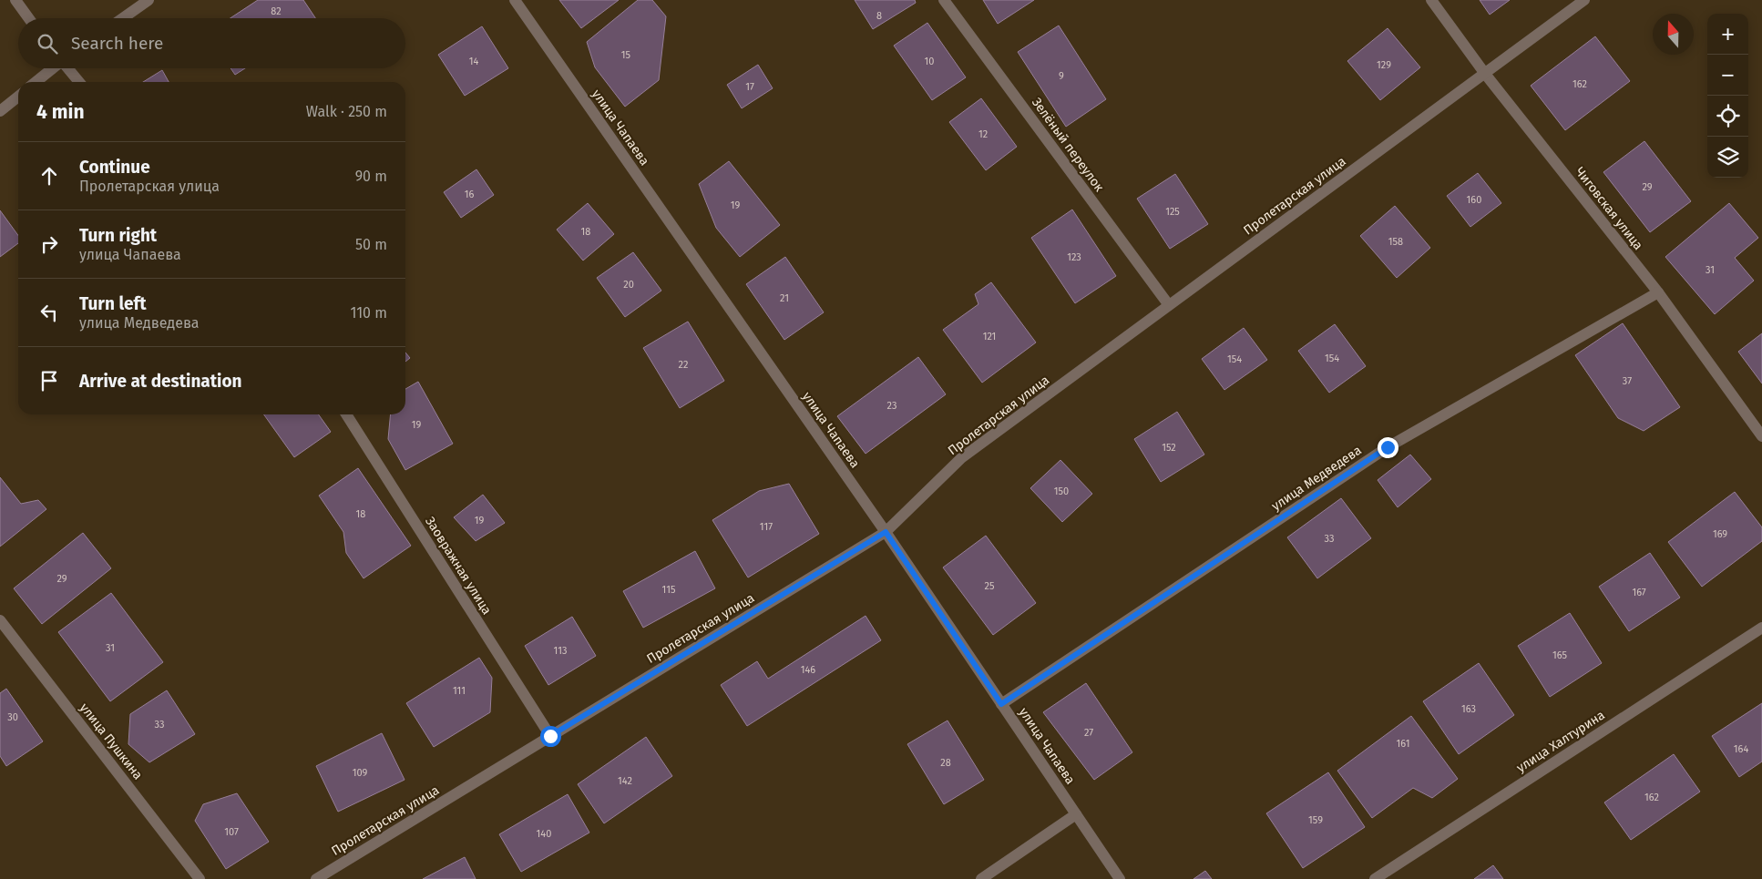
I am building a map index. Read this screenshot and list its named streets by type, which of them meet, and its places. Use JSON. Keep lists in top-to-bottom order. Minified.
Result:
{"streets":{"street":["улица Чапаева","Зелёный переулок","Пролетарская улица","Чиговская улица","улица Медведева","Заовражная улица","улица Пушкина","улица Халтурина"]},"crossings":[["улица Чапаева","Пролетарская улица"],["улица Чапаева","улица Медведева"],["Зелёный переулок","Пролетарская улица"],["Пролетарская улица","Чиговская улица"],["Пролетарская улица","Заовражная улица"],["Чиговская улица","улица Медведева"]],"house_numbers":["82","8","15","14","10","129","9","162","17","12","29","16","160","19","125","18","158","123","31","20","21","121","154","154","22","37","23","19","152","150","18","19","117","169","33","29","25","115","167","31","113","165","146","111","163","30","33","27","161","164","28","109","142","162","159","107","140"],"north":"top","page":{"map_buttons":["+","−"],"search":"Search here","heading":["4 min","Walk · 250 m"],"list":[["Continue","Пролетарская улица","90 m"],["Turn right","улица Чапаева","50 m"],["Turn left","улица Медведева","110 m"],"Arrive at destination"]}}
